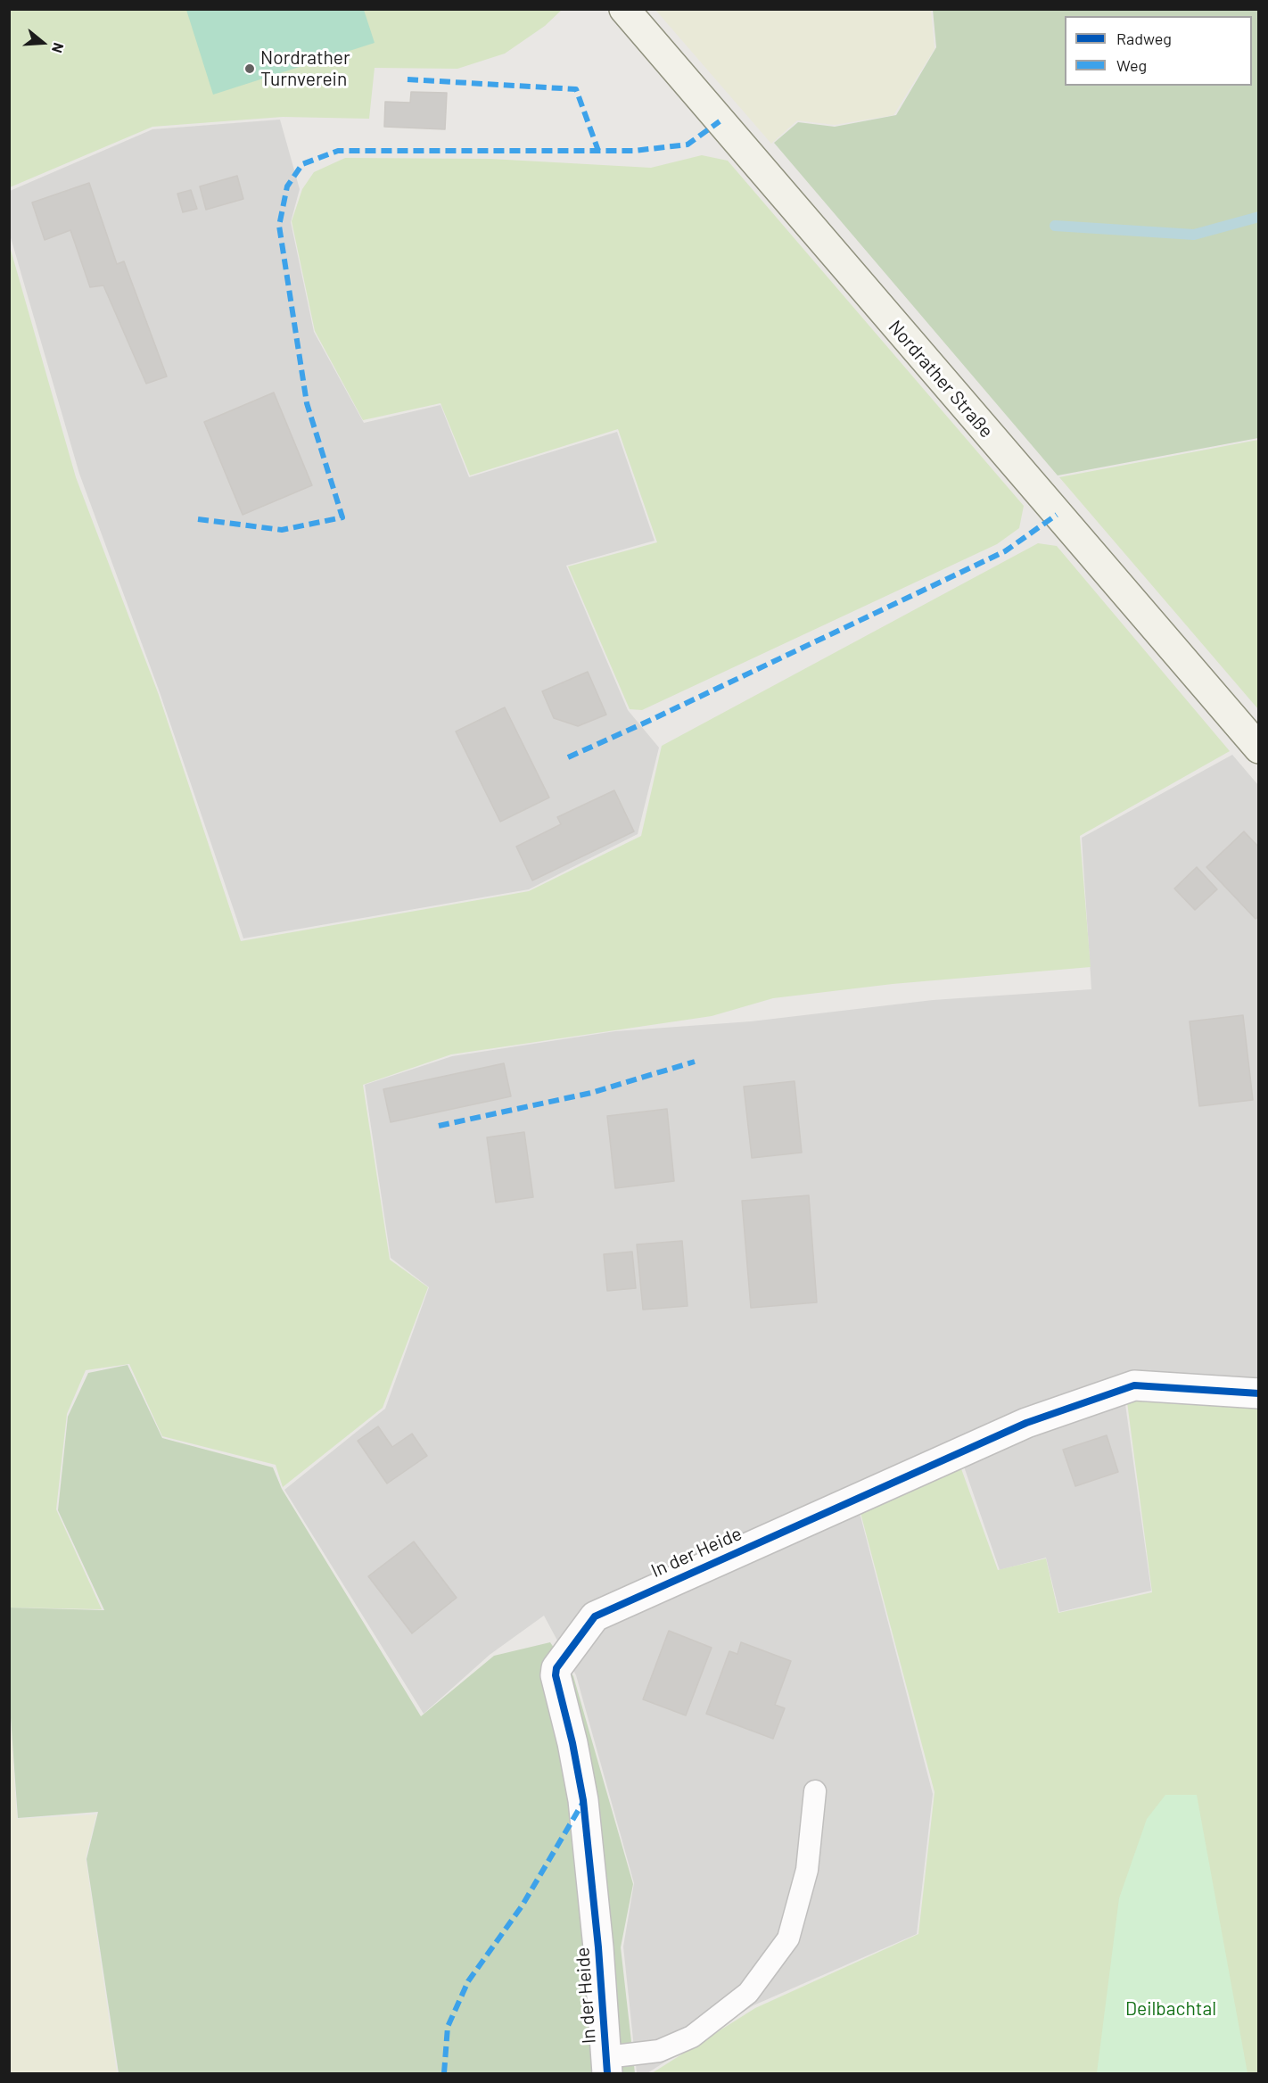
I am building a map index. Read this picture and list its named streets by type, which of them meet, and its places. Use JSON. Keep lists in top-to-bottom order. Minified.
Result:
{"streets":{"main road":["Nordrather Straße"],"street":["In der Heide"]},"parks":["Deilbachtal"],"places":["Nordrather Turnverein"],"legend":["Radweg","Weg"],"north":"right"}
